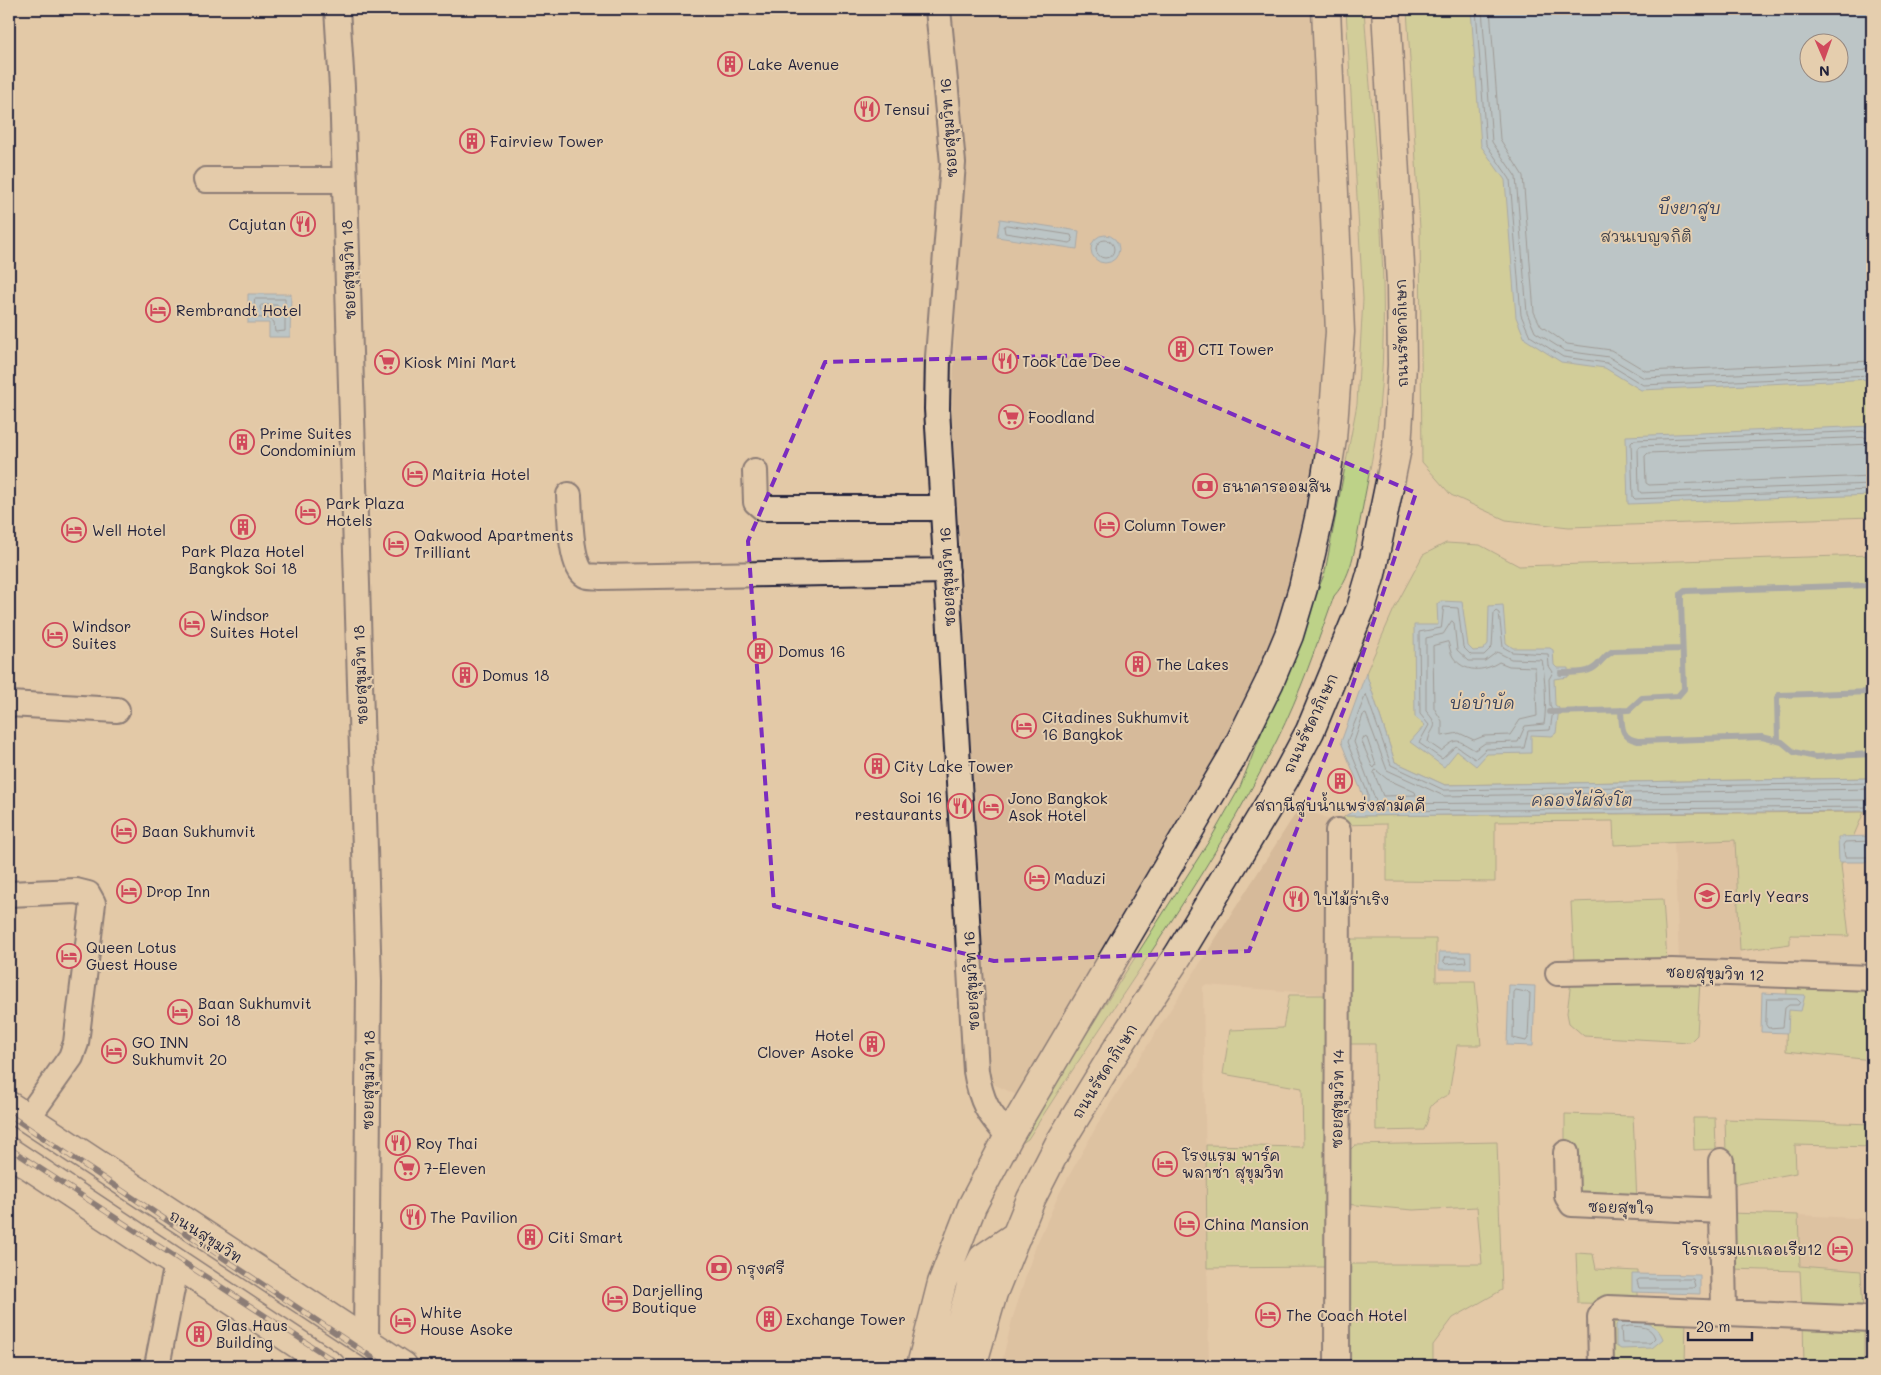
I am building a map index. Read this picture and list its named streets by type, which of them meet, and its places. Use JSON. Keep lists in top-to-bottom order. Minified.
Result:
{"streets":{"main road":["ถนนรัชดาภิเษก","ถนนสุขุมวิท"],"street":["ซอยสุขุมวิท 16","ซอยสุขุมวิท 18","ซอยสุขุมวิท 12","ซอยสุขุมวิท 14","ซอยสุขใจ"]},"crossings":[["ซอยสุขุมวิท 18","ถนนสุขุมวิท"]],"water":["บึงยาสูบ","บ่อบำบัด","คลองไผ่สิงโต"],"parks":["สวนเบญจกิติ"],"places":{"building":["Lake Avenue","Fairview Tower","CTI Tower","Prime Suites Condominium","Park Plaza Hotel Bangkok Soi 18","Domus 16","The Lakes","Domus 18","City Lake Tower","สถานีสูบน้ำแพร่งสามัคคี","Hotel Clover Asoke","Citi Smart","Exchange Tower","Glas Haus Building"],"restaurant":["Tensui","Cajutan","Took Lae Dee","Soi 16 restaurants","ใบไม้ร่าเริง","Roy Thai","The Pavilion"],"hotel":["Rembrandt Hotel","Maitria Hotel","Park Plaza Hotels","Column Tower","Well Hotel","Oakwood Apartments Trilliant","Windsor Suites Hotel","Windsor Suites","Citadines Sukhumvit 16 Bangkok","Jono Bangkok Asok Hotel","Baan Sukhumvit","Maduzi","Drop Inn","Queen Lotus Guest House","Baan Sukhumvit Soi 18","GO INN Sukhumvit 20","โรงแรม พาร์ค พลาซ่า สุขุมวิท","China Mansion","โรงแรมแกเลอเรีย12","Darjelling Boutique","The Coach Hotel","White House Asoke"],"supermarket":["Kiosk Mini Mart","Foodland","7-Eleven"],"bank":["ธนาคารออมสิน","กรุงศรี"],"school or university":["Early Years"]},"scale_bar":"20 m","north":"bottom"}
